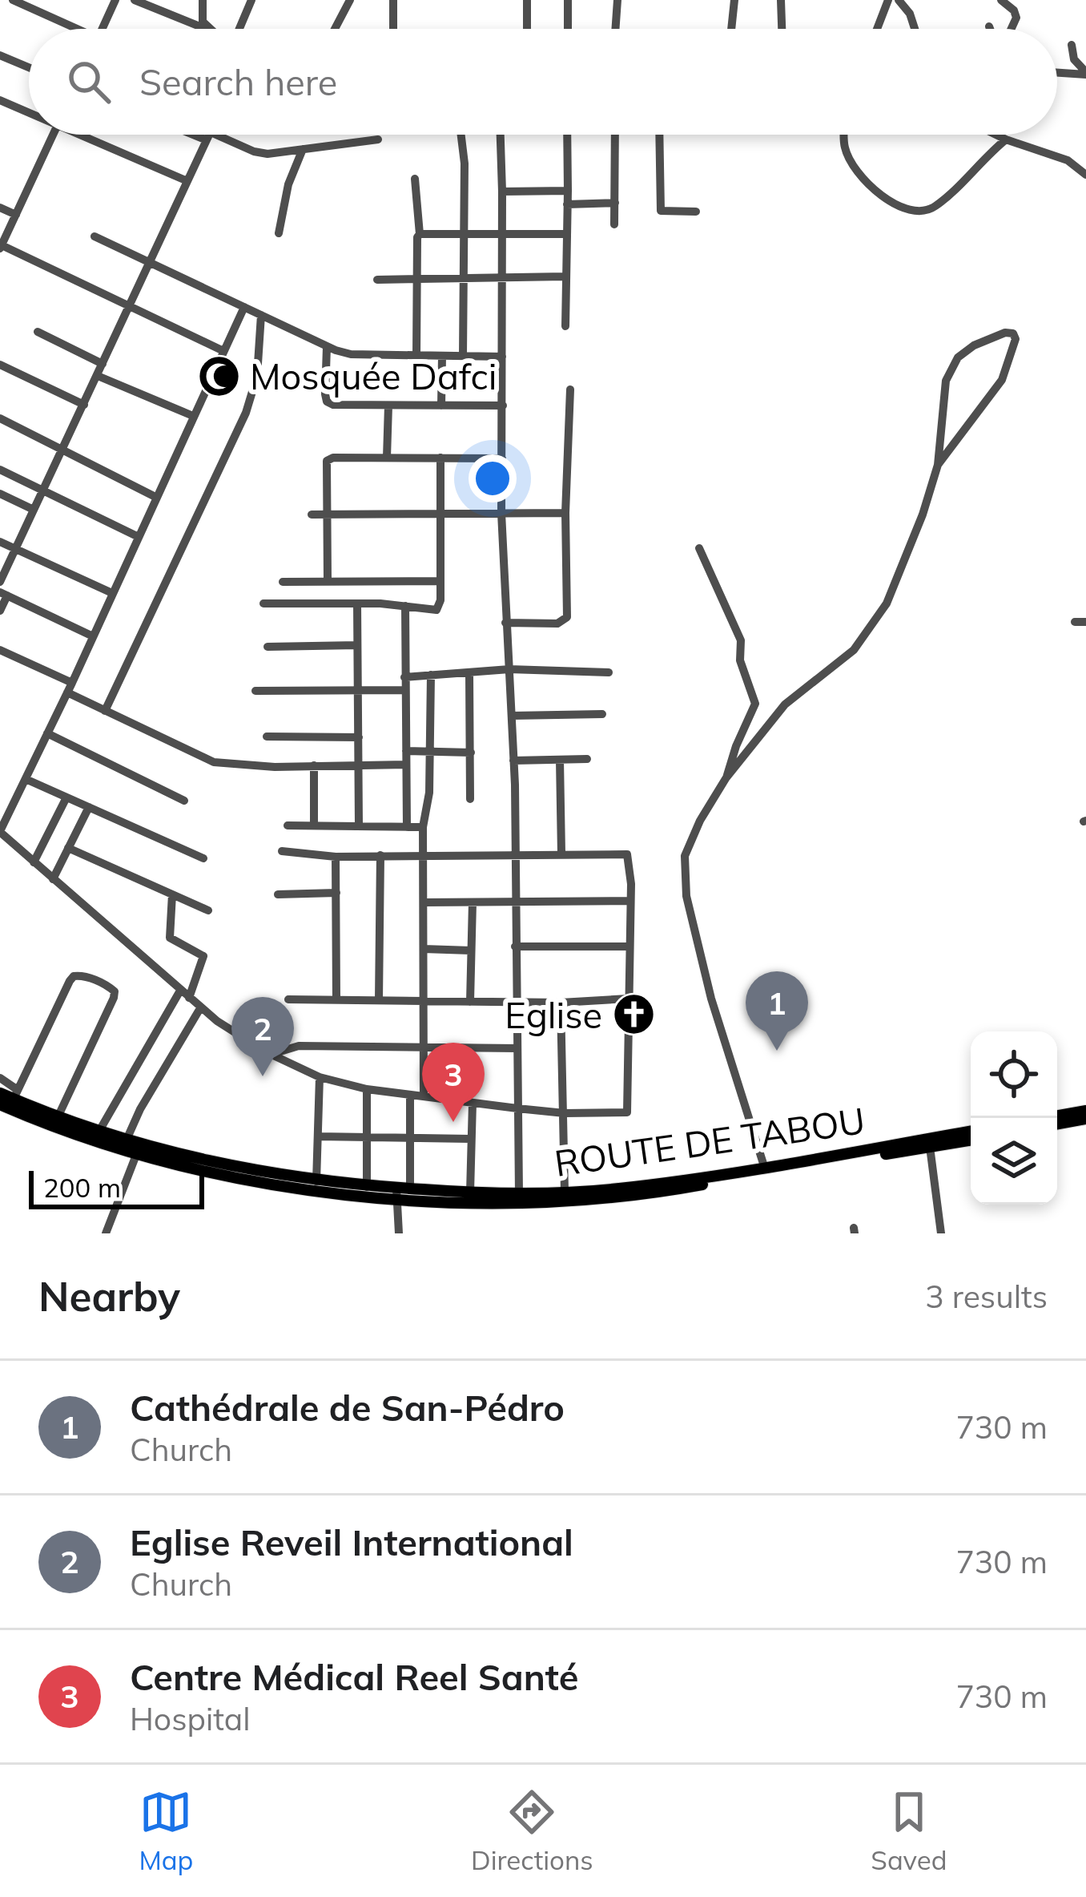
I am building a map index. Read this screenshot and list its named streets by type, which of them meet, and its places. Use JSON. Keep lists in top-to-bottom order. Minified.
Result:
{"streets":{"main road":["ROUTE DE TABOU"]},"places":{"mosque":["Mosquée Dafci"],"church":["Eglise"]},"scale_bar":"200 m","page":{"search":"Search here","pins":["1","2","3"],"scale":"200 m","heading":["Nearby","3 results"],"list":[{"mark":"1","name":"Cathédrale de San-Pédro","note":"Church","value":"730 m"},{"mark":"2","name":"Eglise Reveil International","note":"Church","value":"730 m"},{"mark":"3","name":"Centre Médical Reel Santé","note":"Hospital","value":"730 m"}],"nav":["Map","Directions","Saved"]}}
